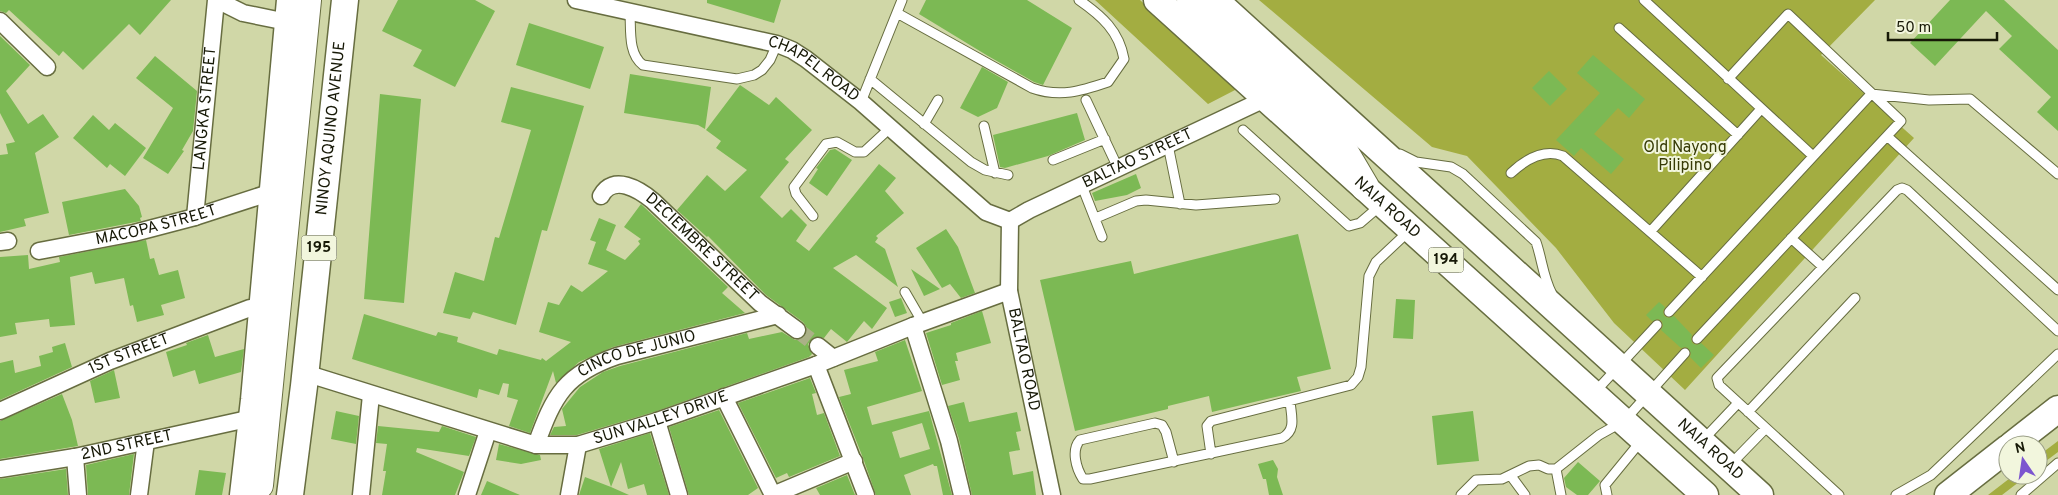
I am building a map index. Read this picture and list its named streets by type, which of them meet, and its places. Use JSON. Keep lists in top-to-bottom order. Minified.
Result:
{"streets":{"main road":["NINOY AQUINO AVENUE","NAIA ROAD","195","194"],"street":["CHAPEL ROAD","LANGKA STREET","BALTAO STREET","MACOPA STREET","DECIEMBRE STREET","1ST STREET","CINCO DE JUNIO","BALTAO ROAD","SUN VALLEY DRIVE","2ND STREET"]},"crossings":[["CHAPEL ROAD","BALTAO STREET"],["CHAPEL ROAD","BALTAO ROAD"],["LANGKA STREET","MACOPA STREET"],["NINOY AQUINO AVENUE","SUN VALLEY DRIVE"],["BALTAO STREET","NAIA ROAD"],["BALTAO STREET","BALTAO ROAD"],["DECIEMBRE STREET","CINCO DE JUNIO"],["CINCO DE JUNIO","SUN VALLEY DRIVE"],["BALTAO ROAD","SUN VALLEY DRIVE"]],"parks":["Old Nayong Pilipino"],"scale_bar":"50 m","north":"top"}
